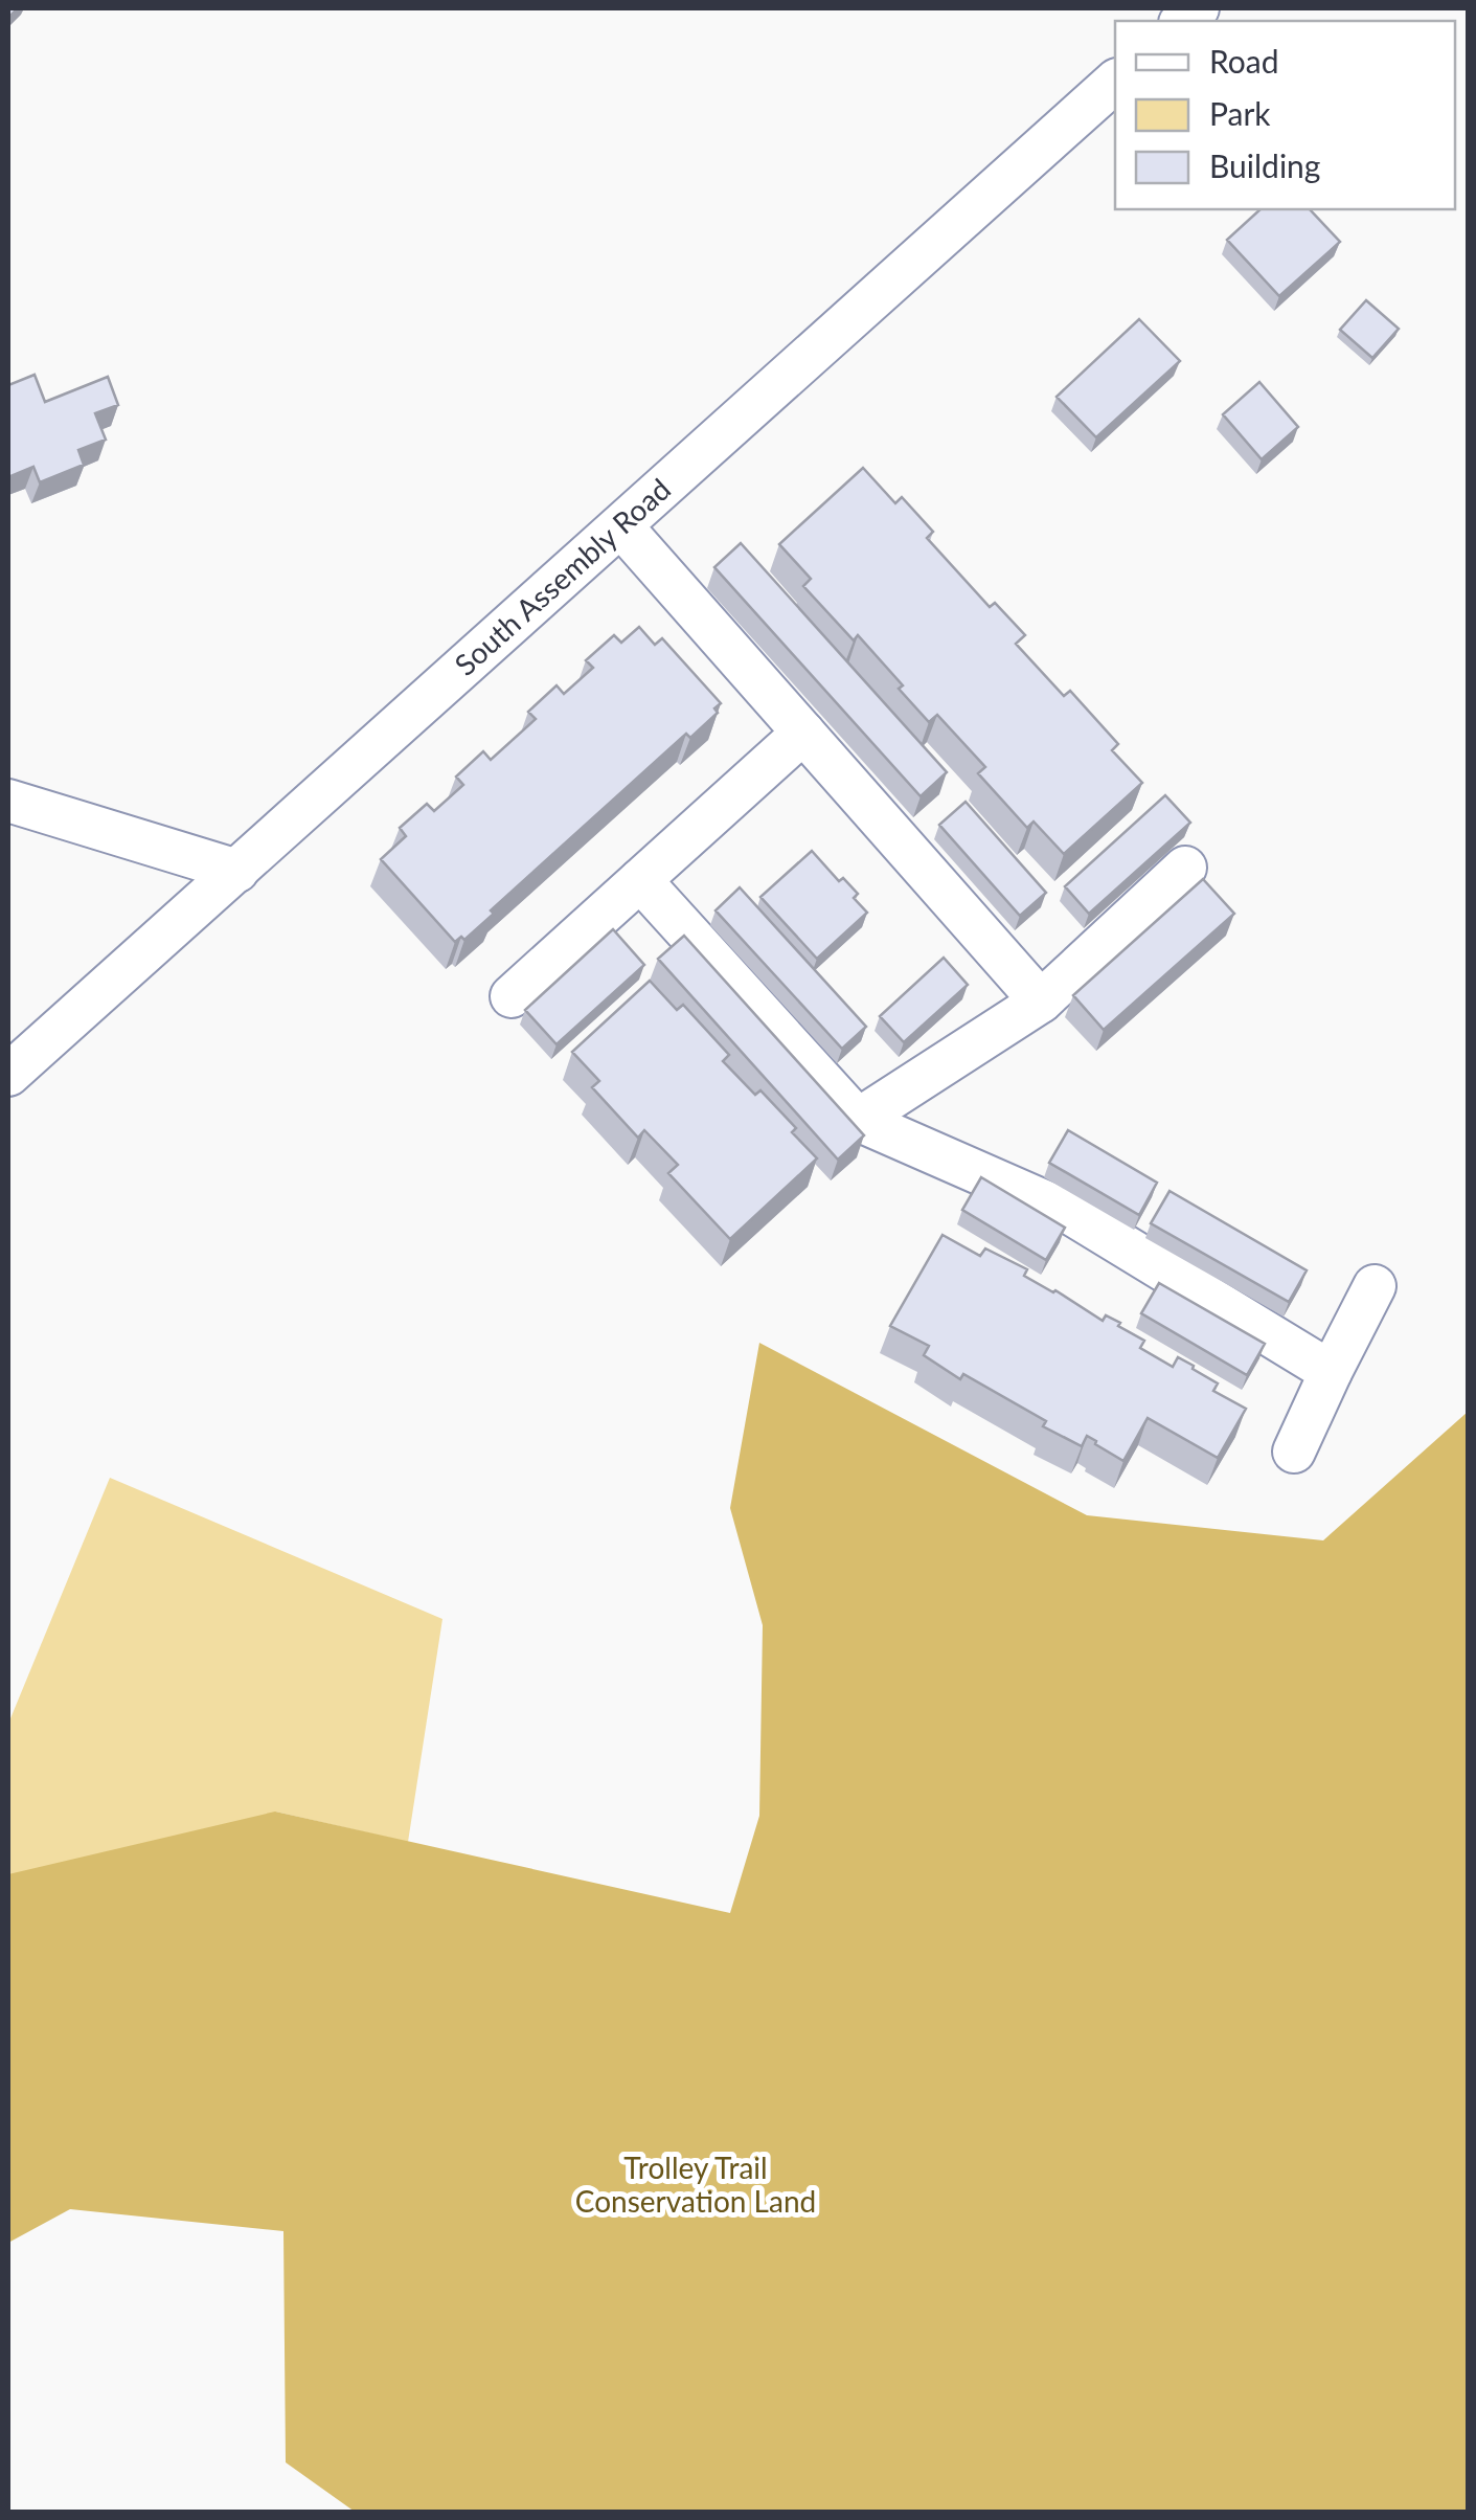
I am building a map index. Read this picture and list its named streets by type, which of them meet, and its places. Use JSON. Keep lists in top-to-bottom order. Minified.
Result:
{"streets":{"street":["South Assembly Road"]},"parks":["Trolley Trail Conservation Land"],"legend":["Road","Park","Building"]}
